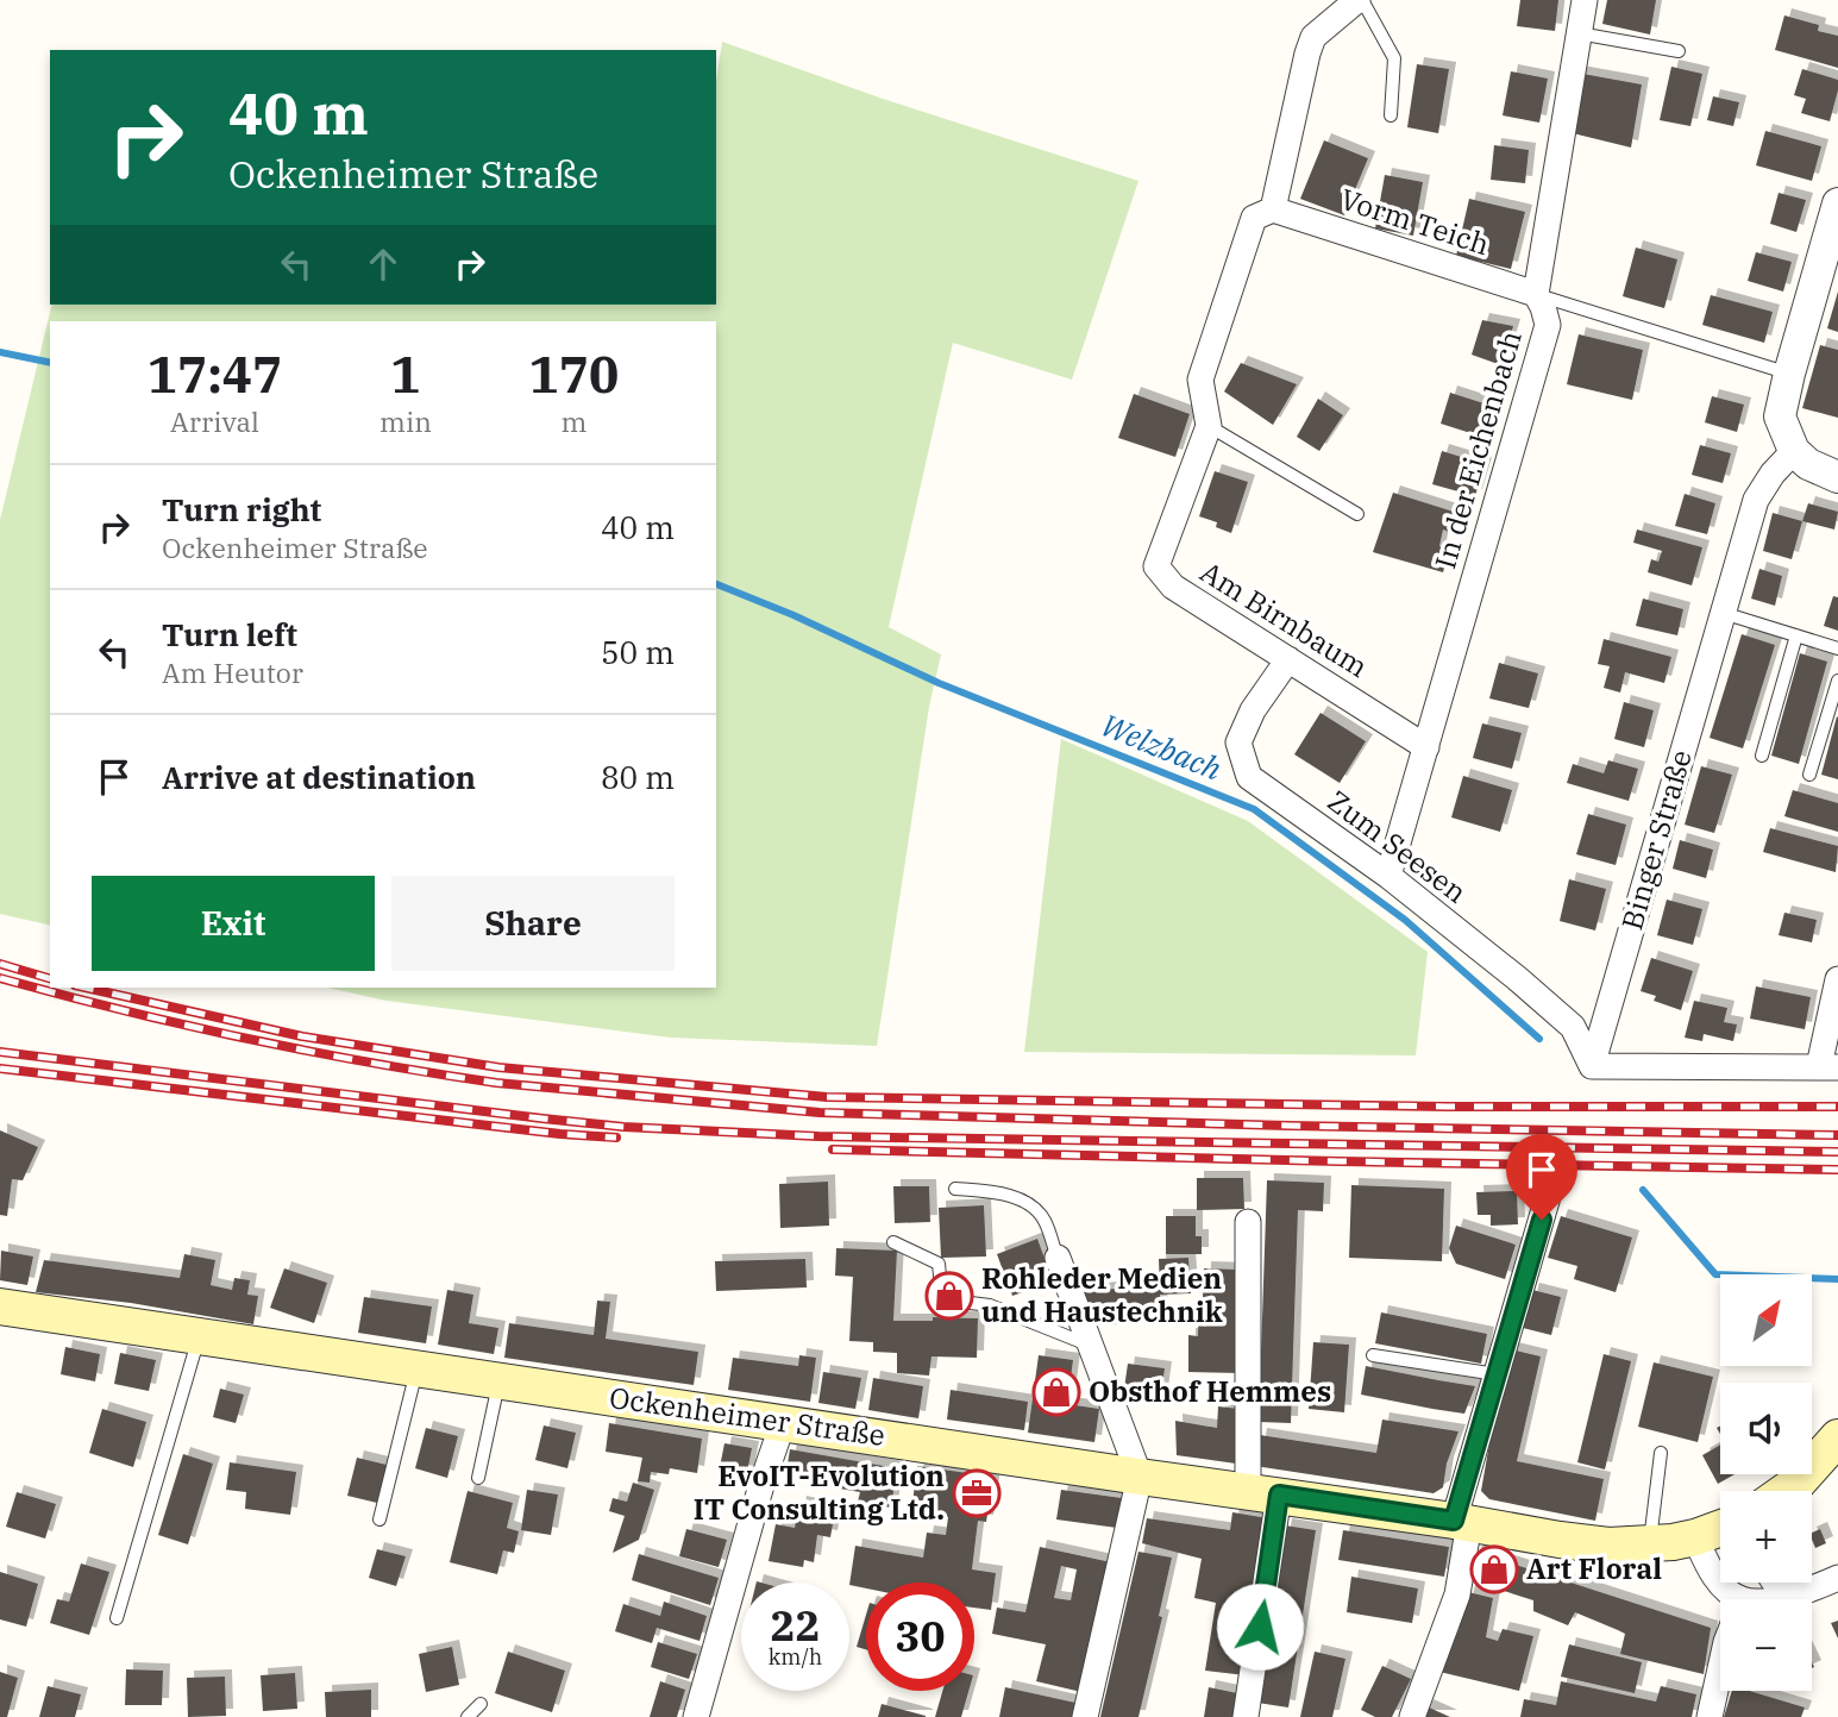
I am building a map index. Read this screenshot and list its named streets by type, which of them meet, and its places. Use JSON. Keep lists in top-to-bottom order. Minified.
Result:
{"streets":{"main road":["Ockenheimer Straße"],"street":["Vorm Teich","In der Eichenbach","Am Birnbaum","Binger Straße","Zum Seesen"]},"crossings":[["Vorm Teich","In der Eichenbach"],["In der Eichenbach","Am Birnbaum"],["In der Eichenbach","Zum Seesen"],["Am Birnbaum","Zum Seesen"],["Binger Straße","Zum Seesen"]],"water":["Welzbach"],"places":{"shop":["Rohleder Medien und Haustechnik","Obsthof Hemmes","Art Floral"],"office":["EvoIT-Evolution IT Consulting Ltd."]},"north":"top right","page":{"turn":["40 m","Ockenheimer Straße"],"eta":["17:47","Arrival","1","min","170","m"],"list":[{"name":"Turn right","note":"Ockenheimer Straße","value":"40 m"},{"name":"Turn left","note":"Am Heutor","value":"50 m"},{"name":"Arrive at destination","value":"80 m"}],"buttons":["Exit","Share"],"map_buttons":["+","−"],"speed":"22 km/h","limit":"30"}}
